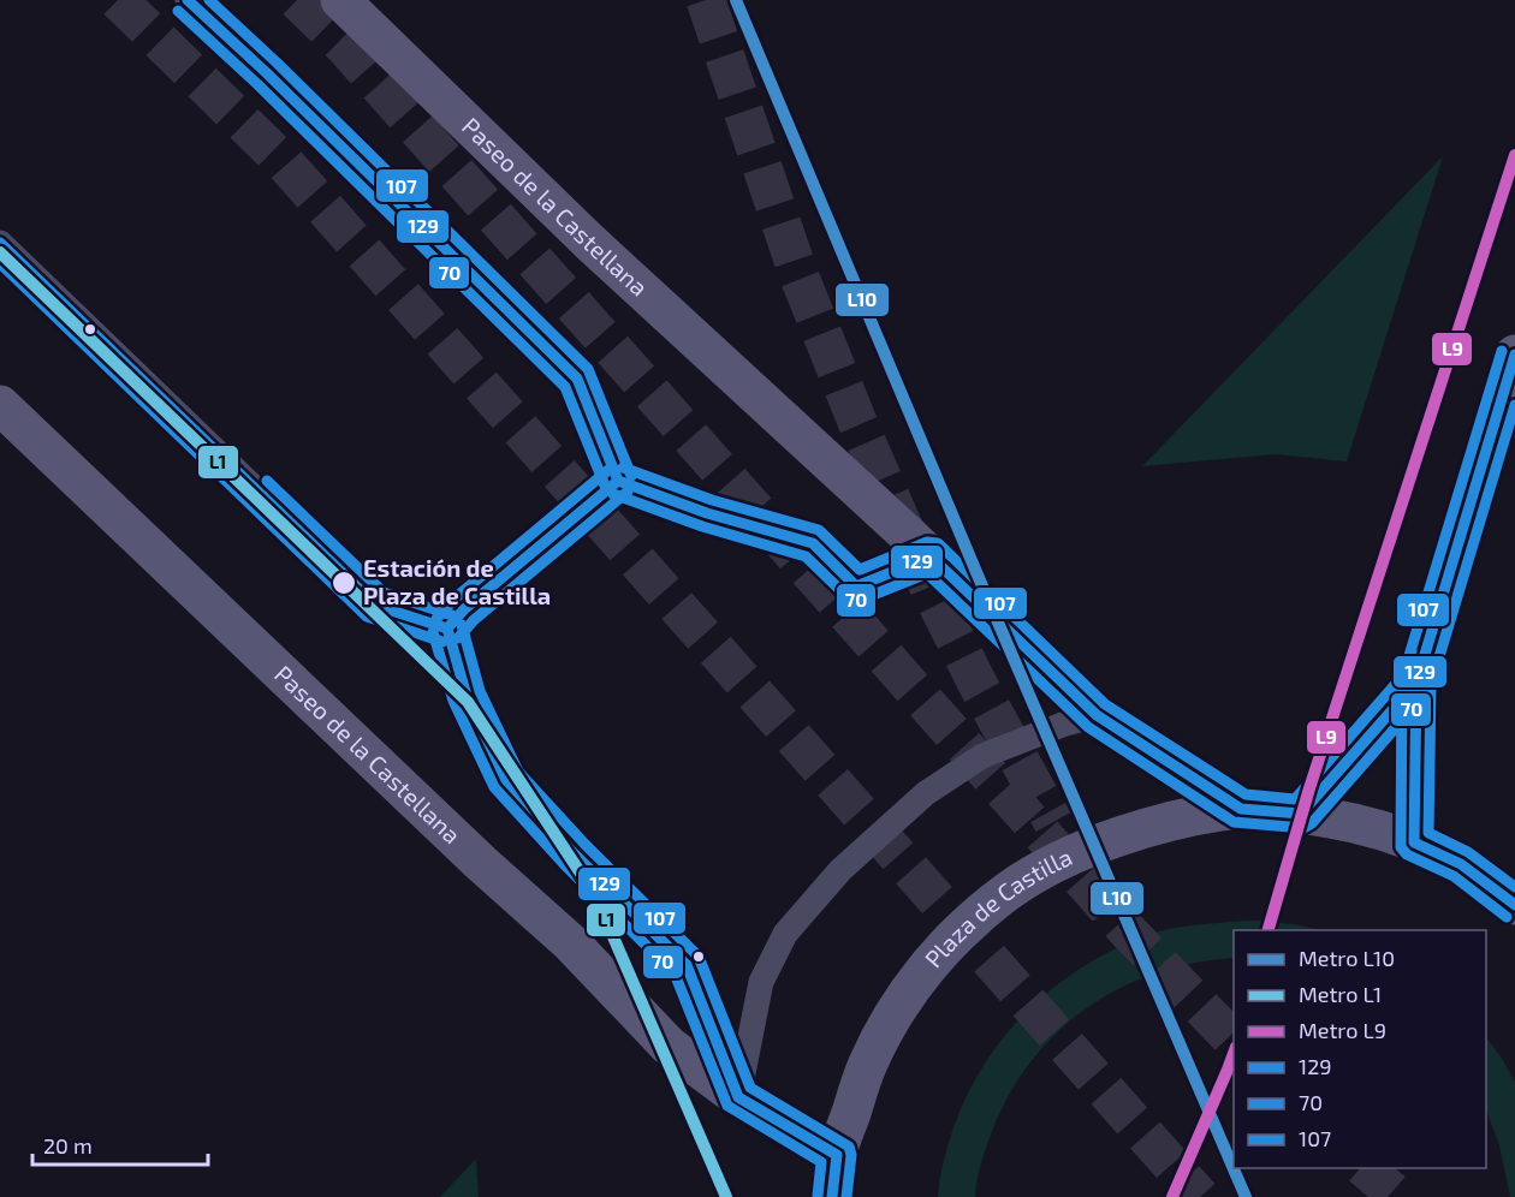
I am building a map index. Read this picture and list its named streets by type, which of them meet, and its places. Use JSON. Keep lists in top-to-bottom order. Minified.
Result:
{"streets":{"main road":["Paseo de la Castellana","Plaza de Castilla"]},"crossings":[["Paseo de la Castellana","Plaza de Castilla"]],"places":["Estación de Plaza de Castilla"],"lines":["metro line L10","transit line 129","transit line 107","transit line 70","metro line L9","metro line L1"],"legend":["Metro L10","Metro L1","Metro L9","129","70","107"],"scale_bar":"20 m"}
